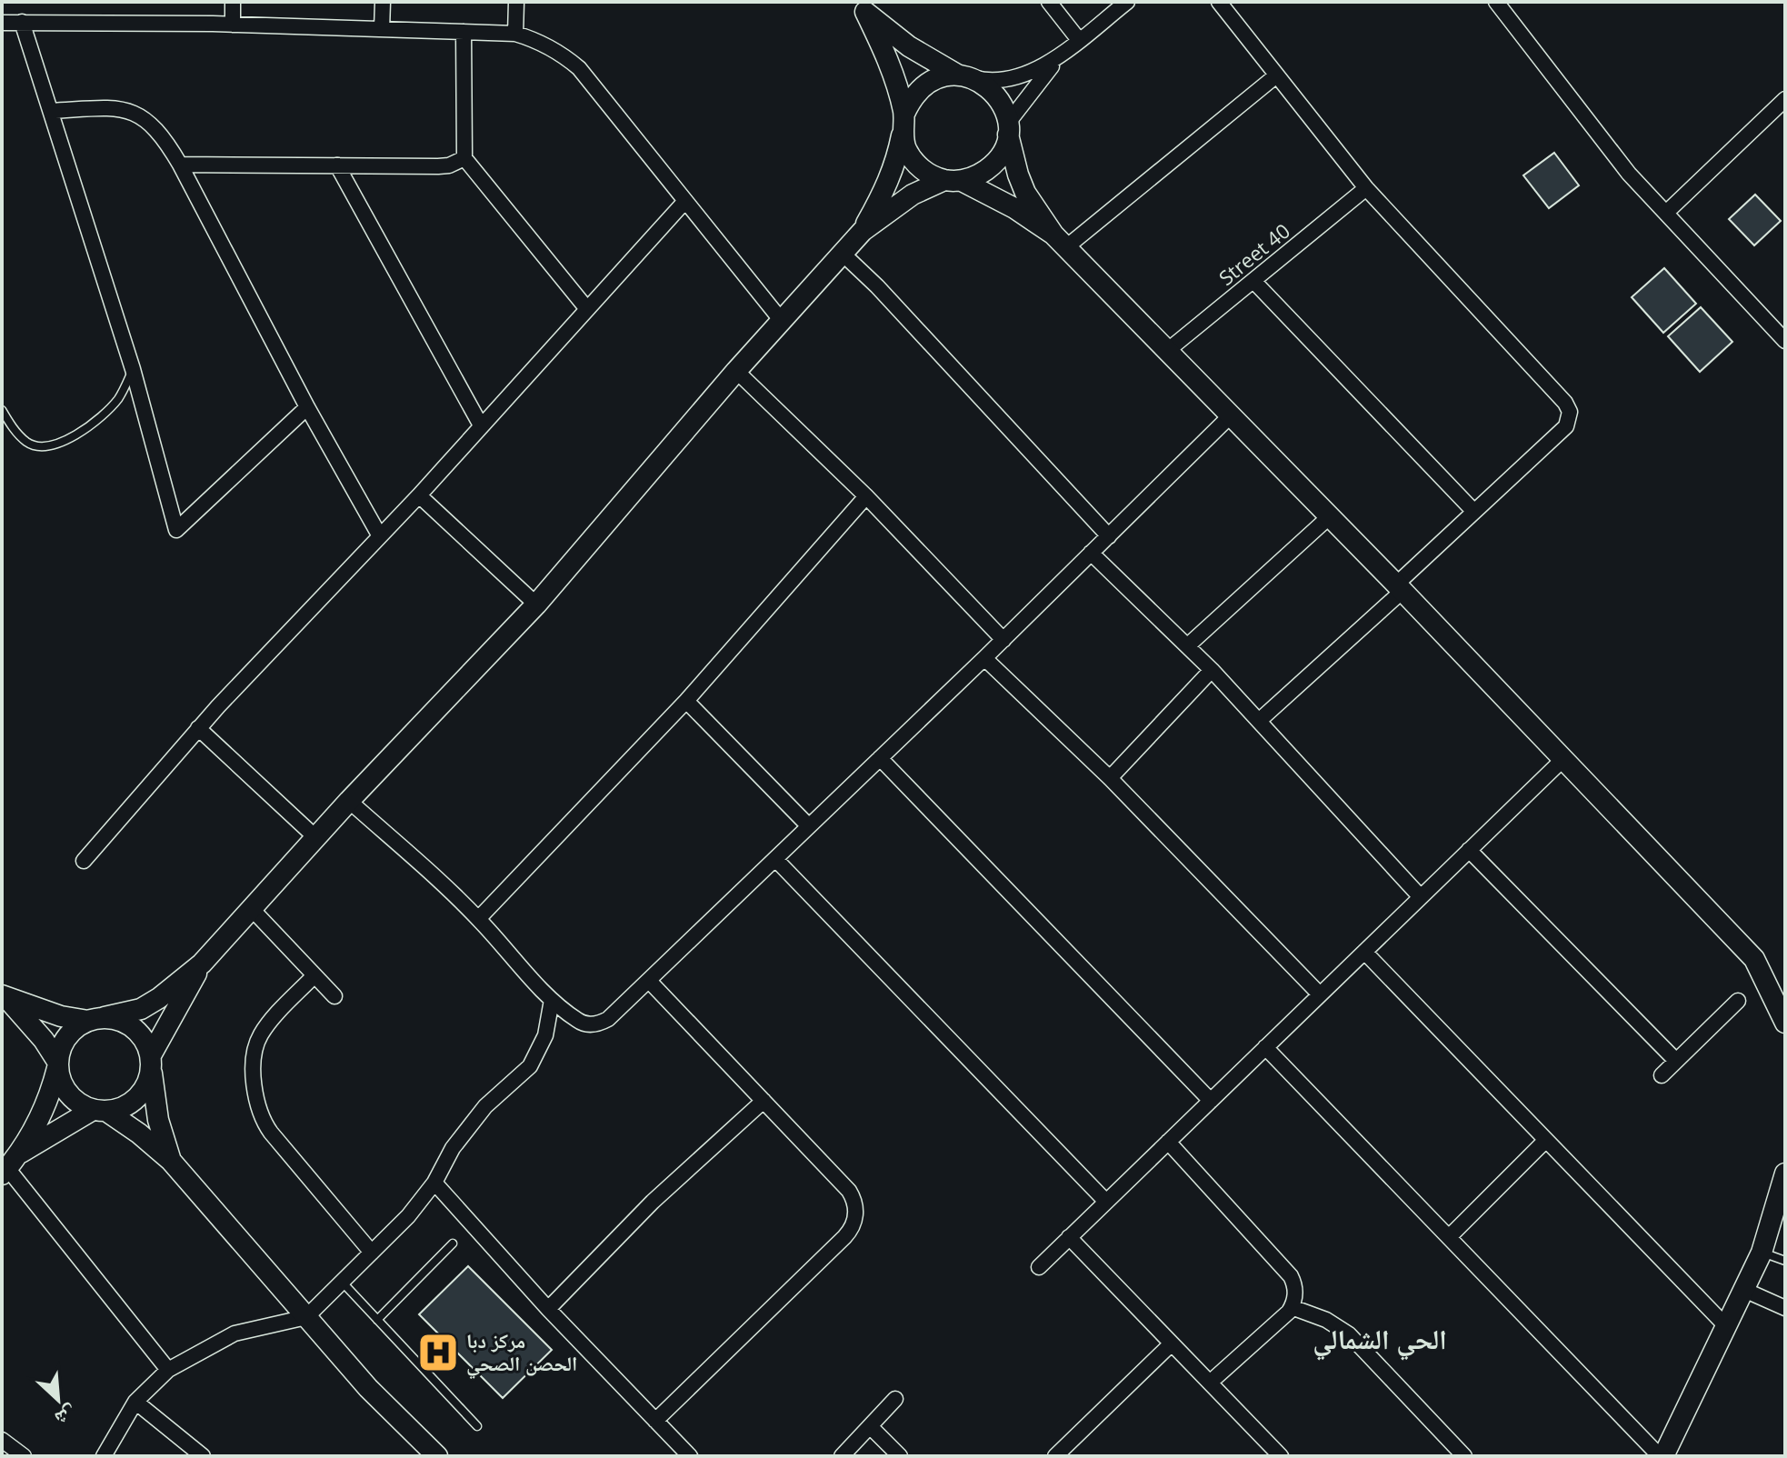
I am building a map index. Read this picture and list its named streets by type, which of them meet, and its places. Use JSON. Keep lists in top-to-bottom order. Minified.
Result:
{"streets":{"street":["Street 40"]},"districts":["الحي الشمالي"],"places":{"hospital":["مركز دبا الحصن الصحي"]},"north":"bottom right"}
